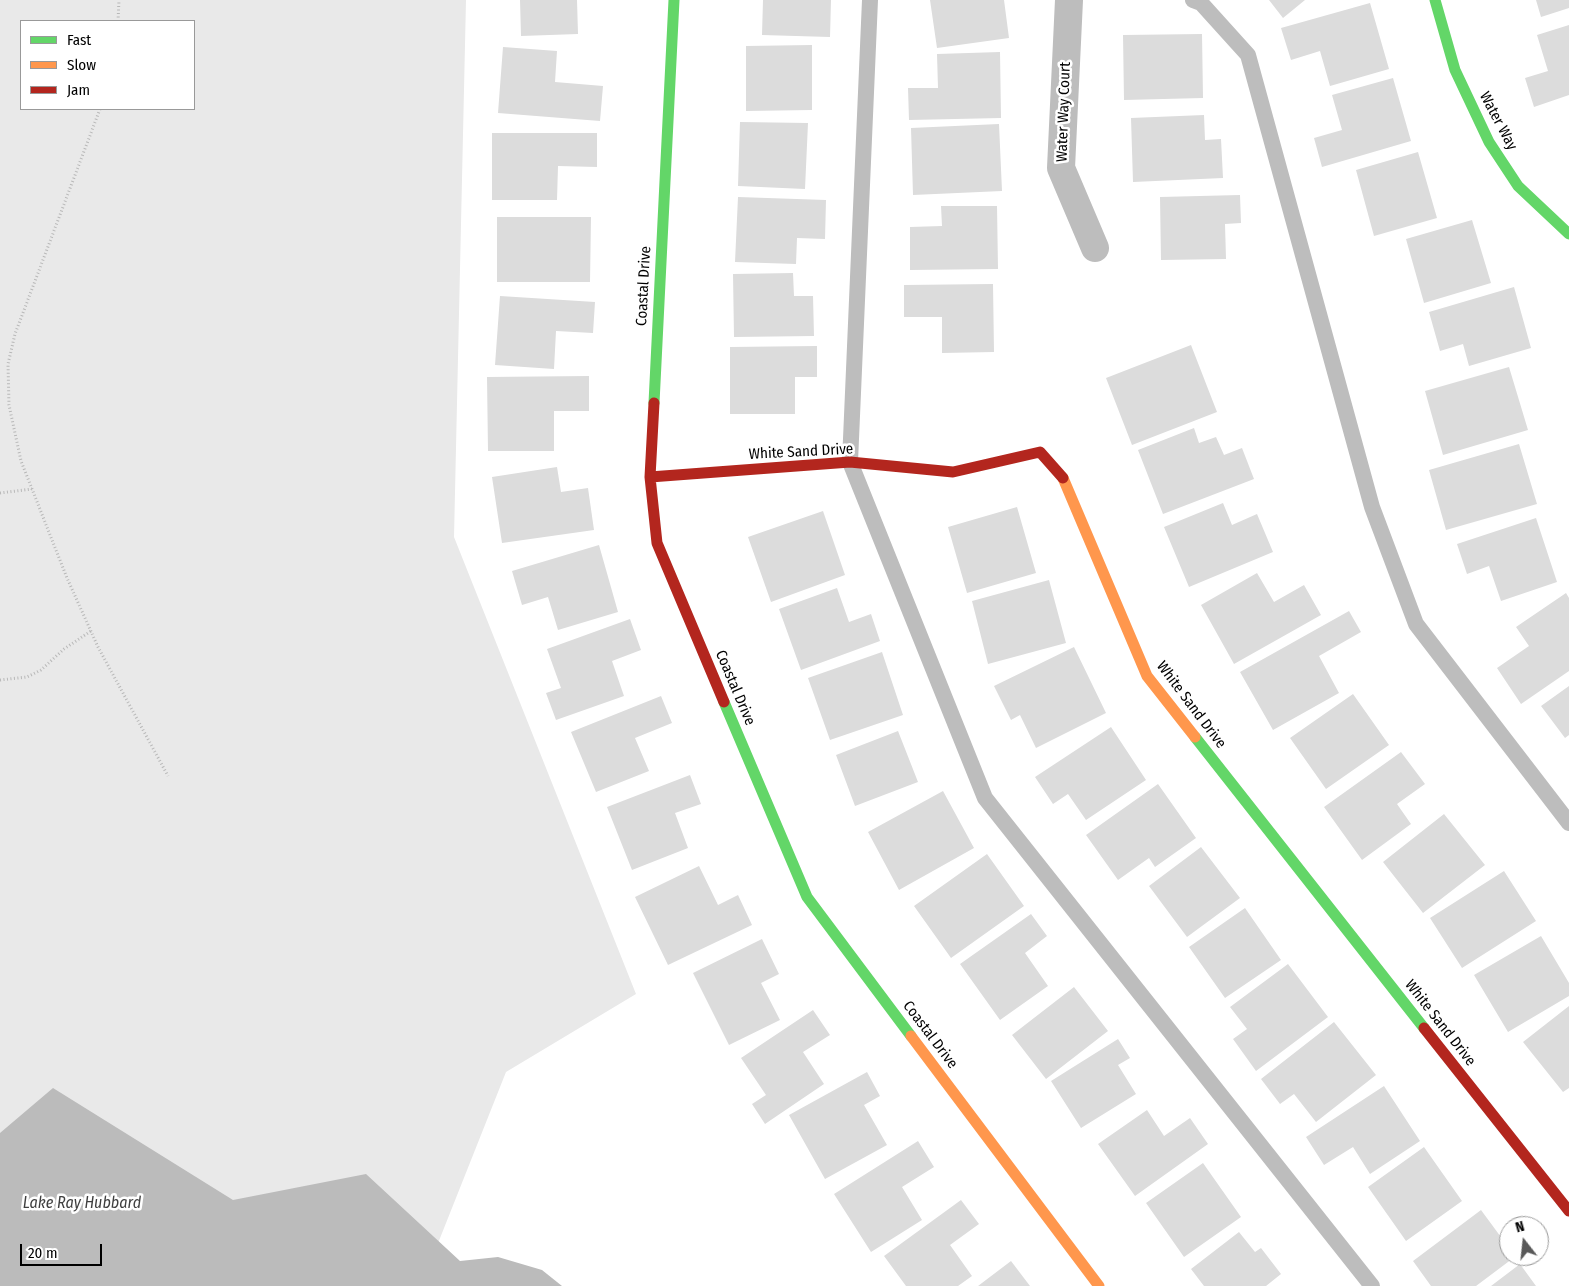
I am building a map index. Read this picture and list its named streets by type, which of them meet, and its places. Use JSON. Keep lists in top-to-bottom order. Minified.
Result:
{"streets":{"street":["Water Way Court","Water Way","Coastal Drive","White Sand Drive"]},"crossings":[["Coastal Drive","White Sand Drive"]],"water":["Lake Ray Hubbard"],"legend":["Fast","Slow","Jam"],"scale_bar":"20 m","north":"top"}
